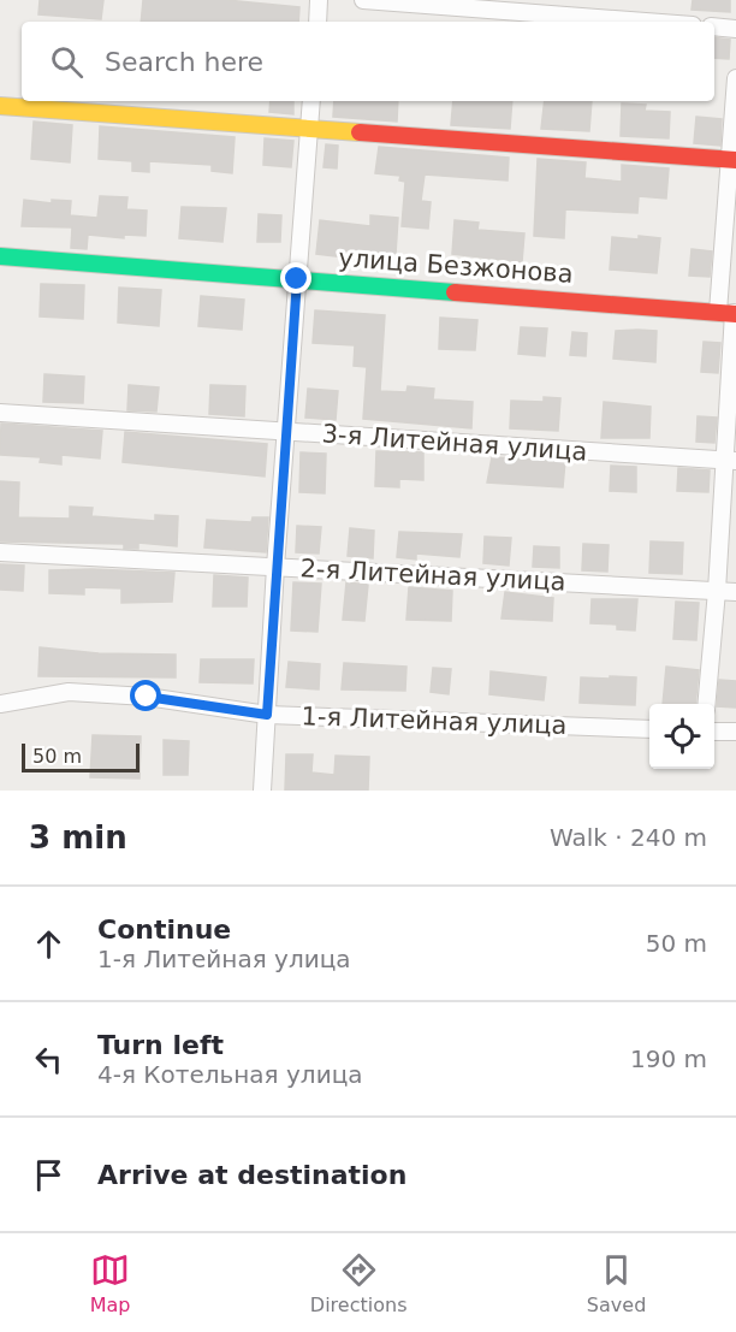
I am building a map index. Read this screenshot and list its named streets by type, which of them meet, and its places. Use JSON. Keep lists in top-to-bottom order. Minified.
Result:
{"streets":{"street":["улица Безжонова","3-я Литейная улица","2-я Литейная улица","1-я Литейная улица"]},"scale_bar":"50 m","page":{"search":"Search here","scale":"50 m","heading":["3 min","Walk · 240 m"],"list":[["Continue","1-я Литейная улица","50 m"],["Turn left","4-я Котельная улица","190 m"],"Arrive at destination"],"nav":["Map","Directions","Saved"]}}
